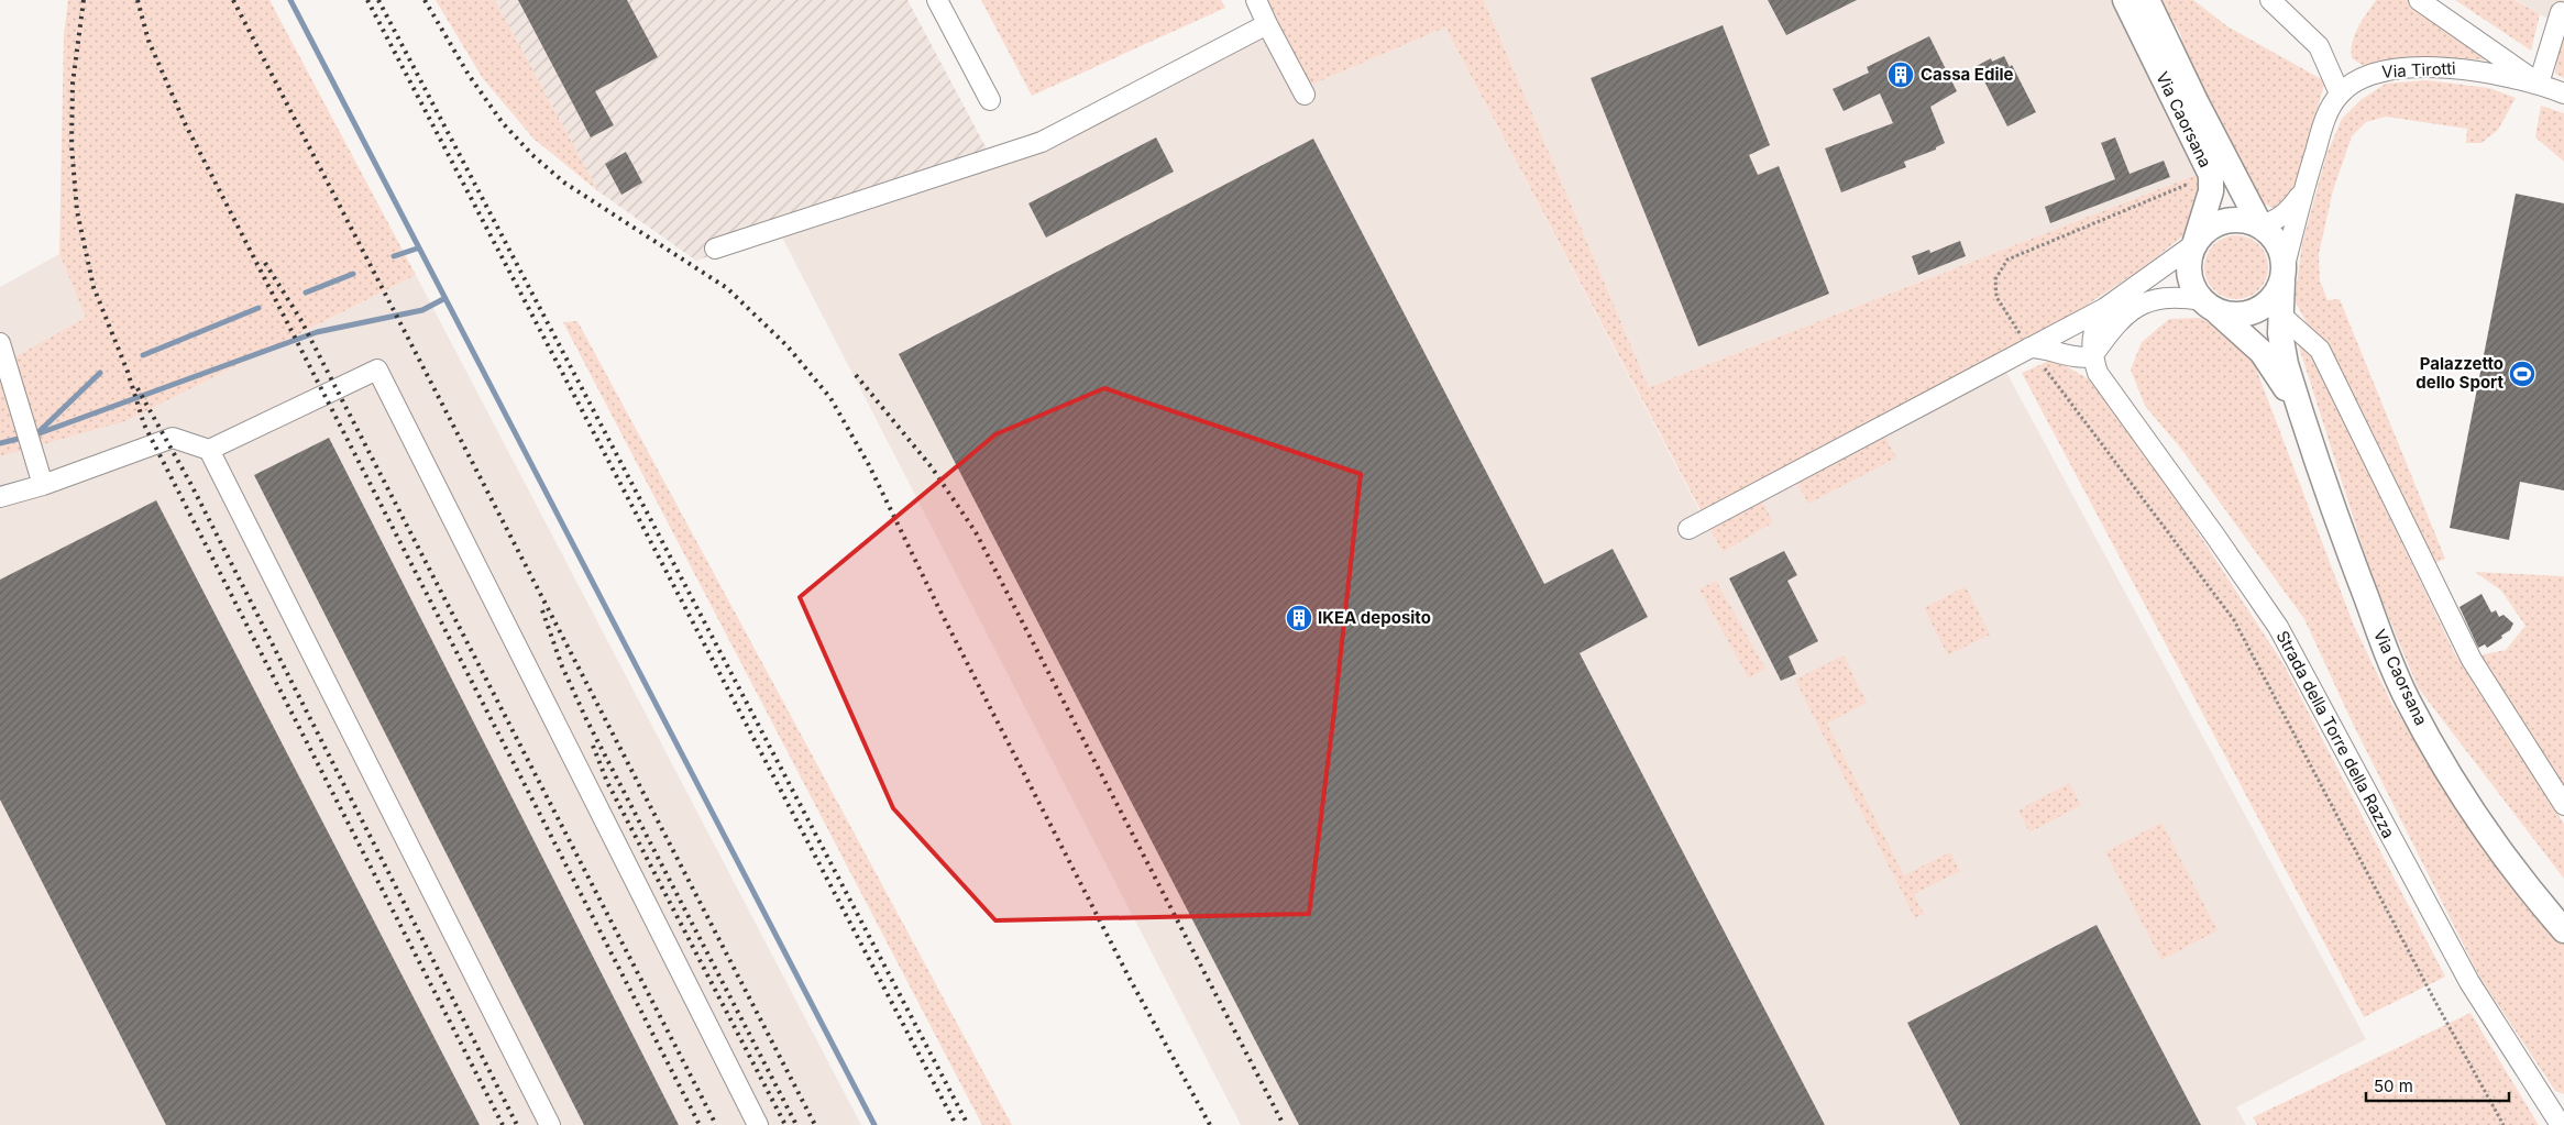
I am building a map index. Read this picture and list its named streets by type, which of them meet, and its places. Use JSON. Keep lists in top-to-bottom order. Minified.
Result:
{"streets":{"main road":["Via Caorsana"],"street":["Via Tirotti","Strada della Torre della Razza"]},"places":{"building":["Cassa Edile","IKEA deposito"],"sports":["Palazzetto dello Sport"]},"scale_bar":"50 m"}
